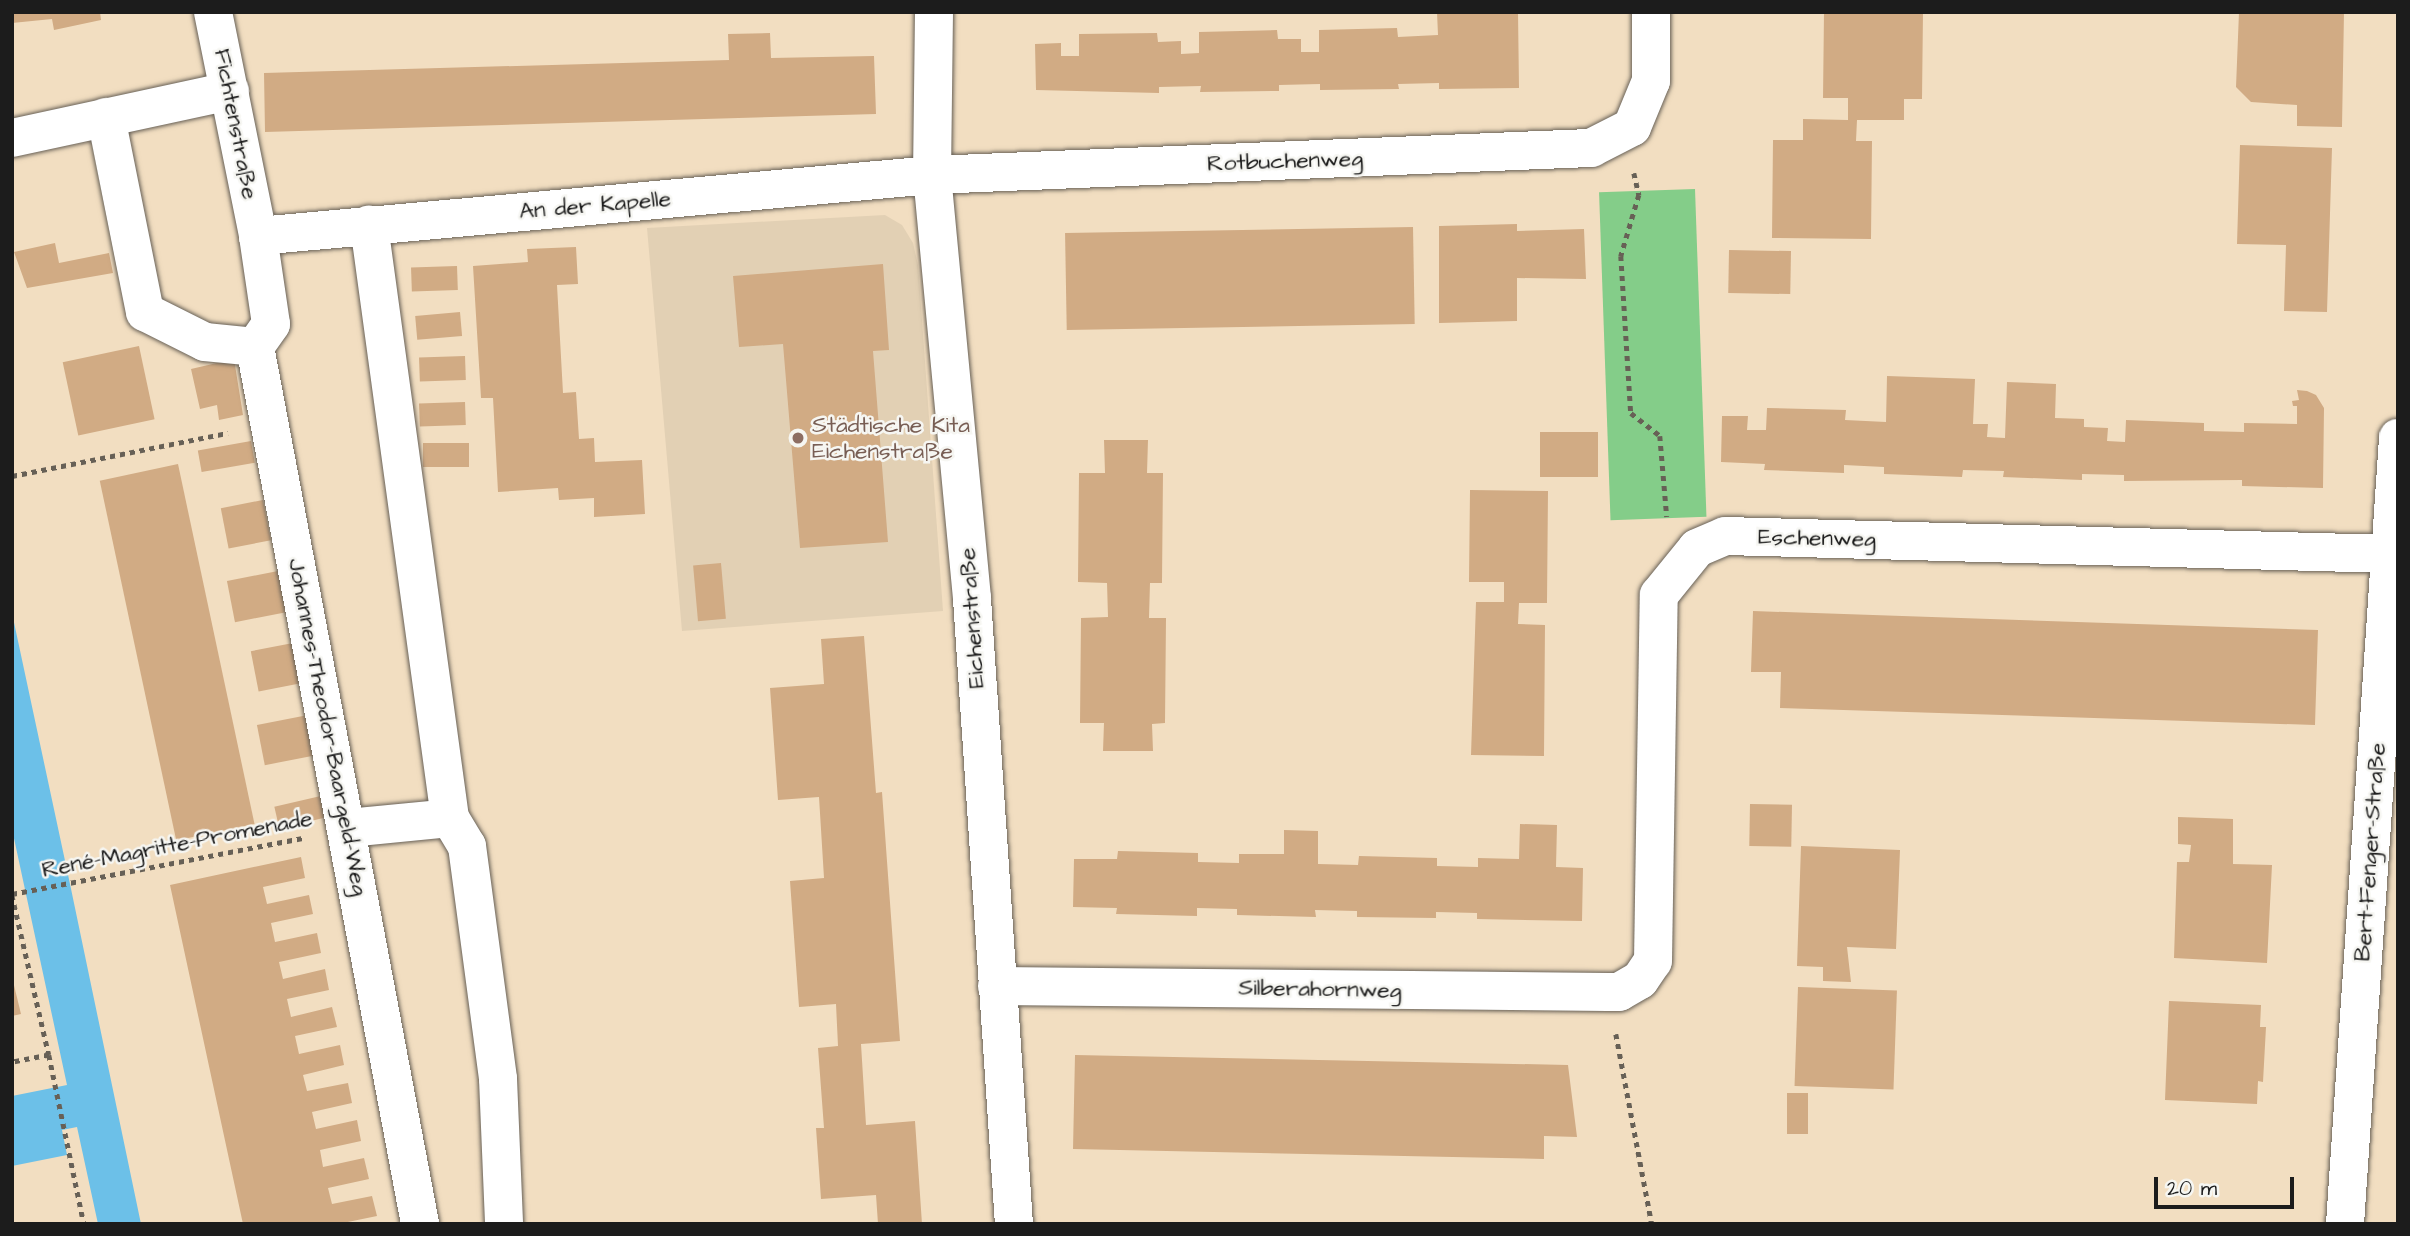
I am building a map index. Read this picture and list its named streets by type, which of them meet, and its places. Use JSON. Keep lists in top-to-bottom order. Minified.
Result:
{"streets":{"street":["Fichtenstraße","Rotbuchenweg","An der Kapelle","Eschenweg","Eichenstraße","Johannes-Theodor-Baargeld-Weg","Bert-Fenger-Straße","Silberahornweg"],"path":["René-Magritte-Promenade"]},"crossings":[["Fichtenstraße","An der Kapelle"],["Rotbuchenweg","An der Kapelle"],["Rotbuchenweg","Eichenstraße"],["An der Kapelle","Eichenstraße"],["Eschenweg","Bert-Fenger-Straße"],["Eichenstraße","Silberahornweg"],["Johannes-Theodor-Baargeld-Weg","René-Magritte-Promenade"]],"places":["Städtische Kita Eichenstraße"],"scale_bar":"20 m"}
